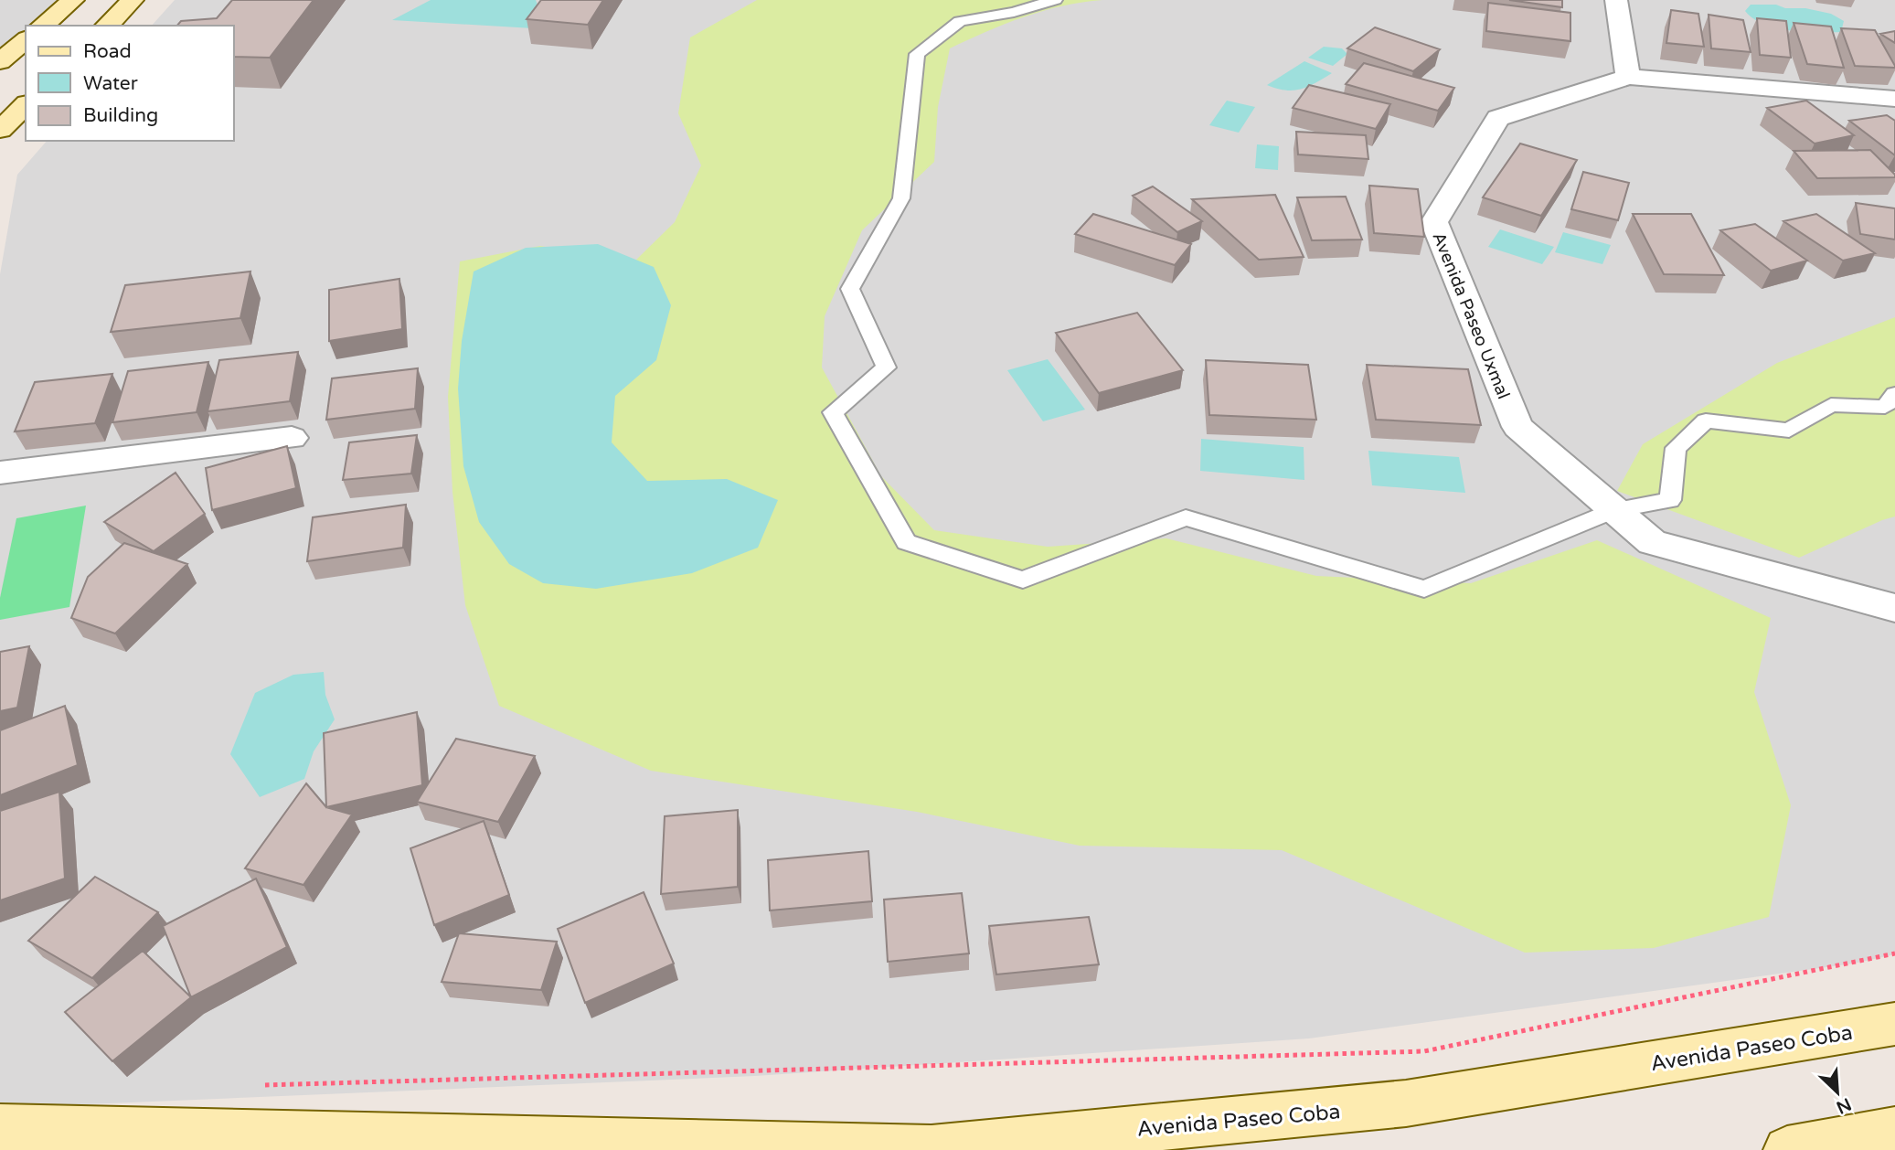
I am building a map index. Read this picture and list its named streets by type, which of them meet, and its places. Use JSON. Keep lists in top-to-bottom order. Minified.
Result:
{"streets":{"main road":["Avenida Paseo Coba"],"street":["Avenida Paseo Uxmal"]},"legend":["Road","Water","Building"],"north":"bottom right"}
